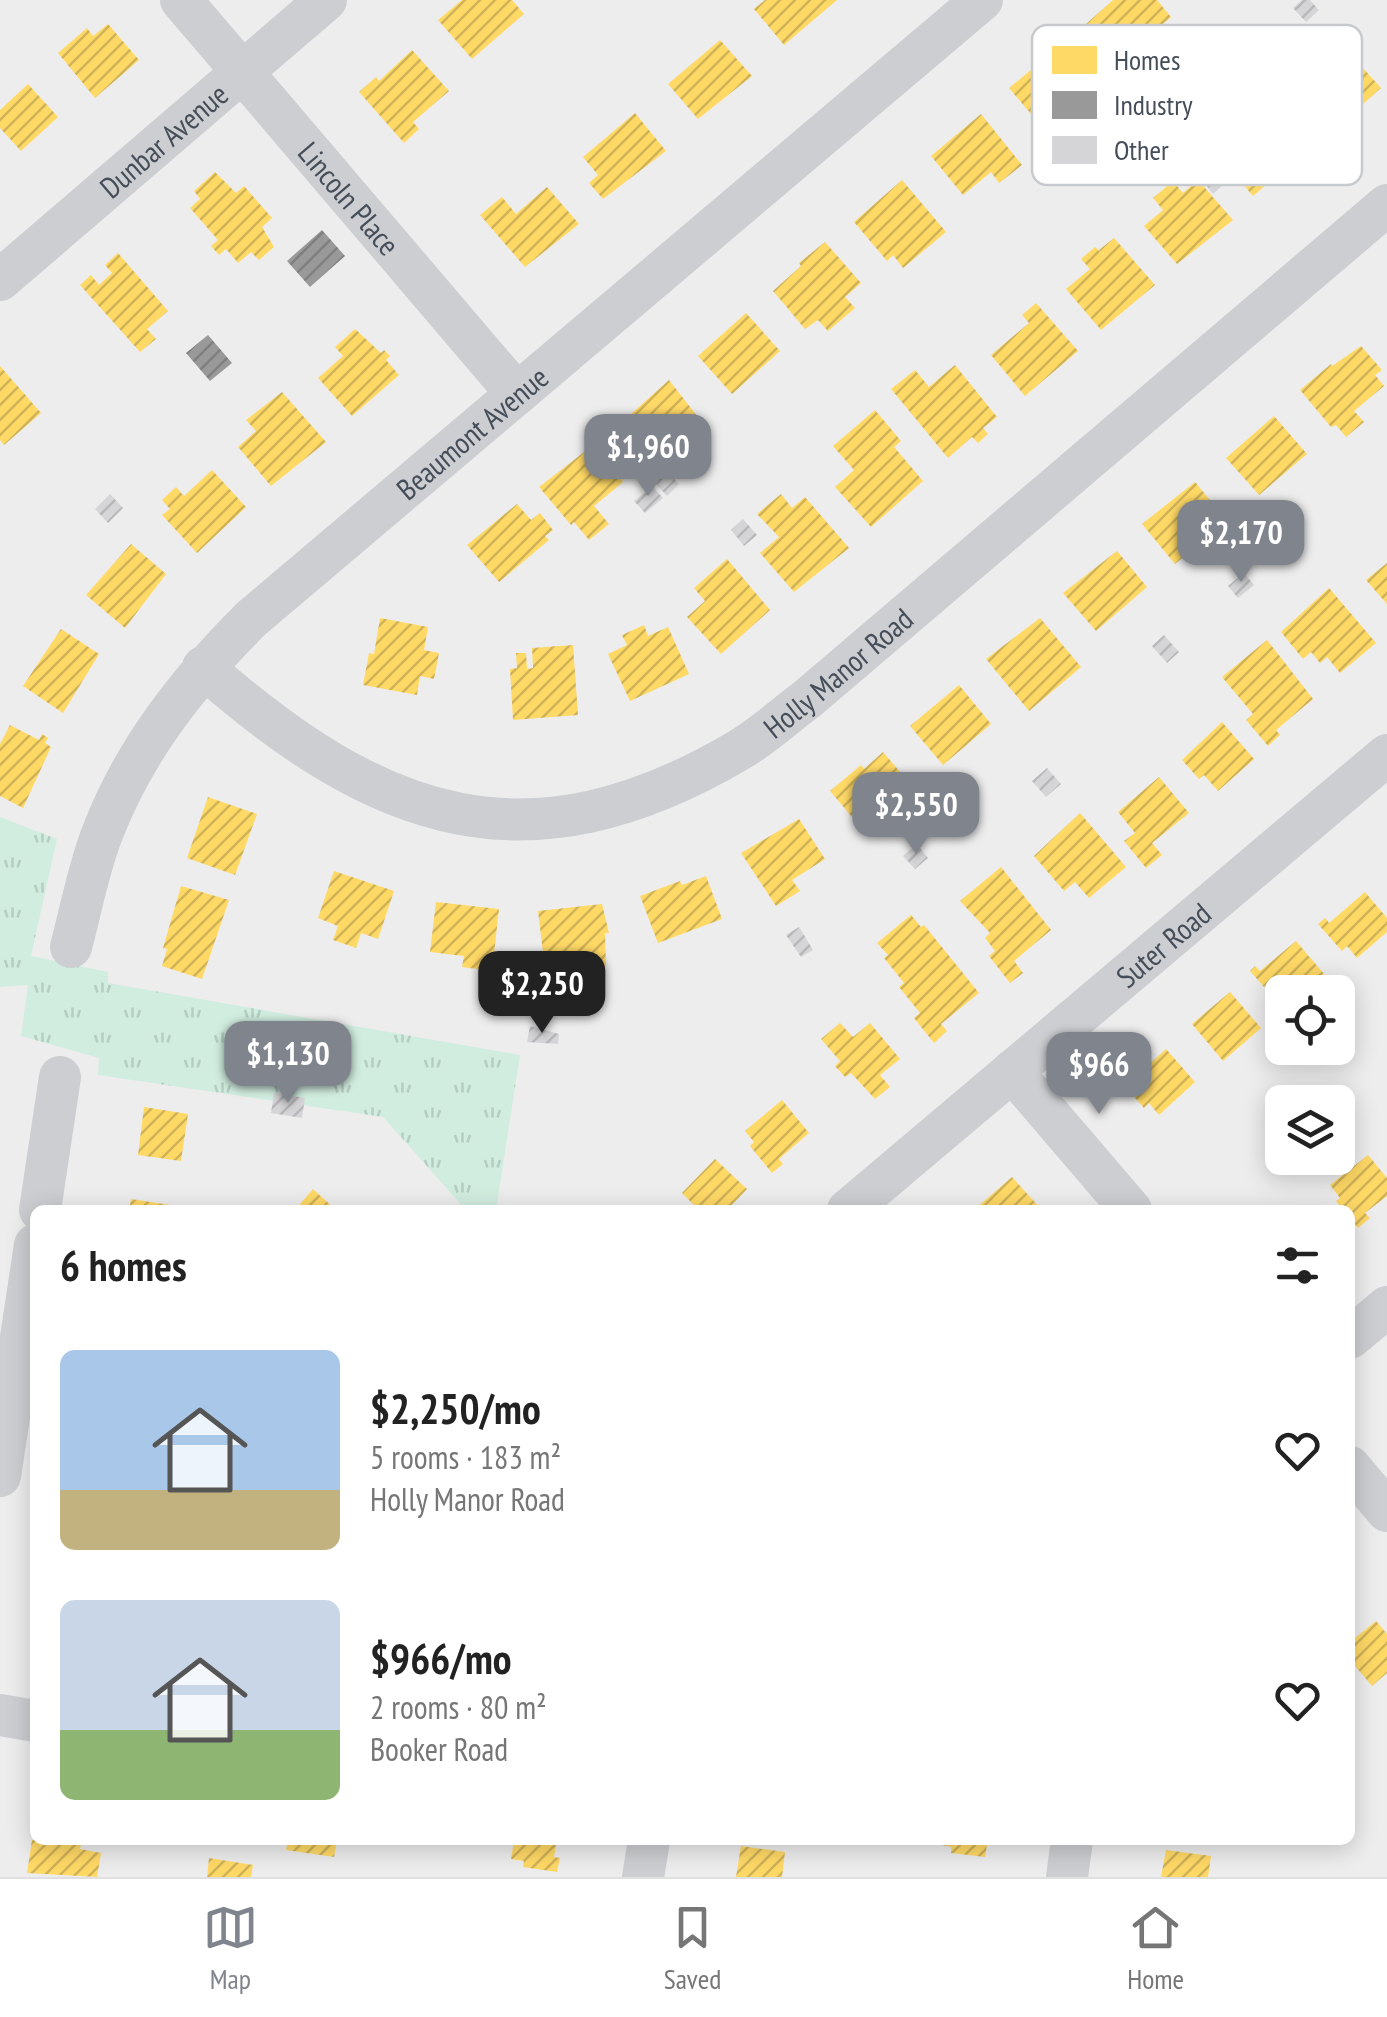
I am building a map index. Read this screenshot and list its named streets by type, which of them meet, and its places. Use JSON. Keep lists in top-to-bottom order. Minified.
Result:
{"streets":{"street":["Dunbar Avenue","Lincoln Place","Beaumont Avenue","Holly Manor Road","Suter Road"]},"crossings":[["Dunbar Avenue","Lincoln Place"],["Lincoln Place","Beaumont Avenue"],["Beaumont Avenue","Holly Manor Road"]],"legend":["Homes","Industry","Other"],"page":{"price":["$1,960","$2,170","$2,550","$2,250","$1,130","$966"],"heading":"6 homes","list":[{"name":"$2,250/mo","note":"5 rooms · 183 m² · Holly Manor Road"},{"name":"$966/mo","note":"2 rooms · 80 m² · Booker Road"}],"tabs":["Map","Saved","Home"]}}
